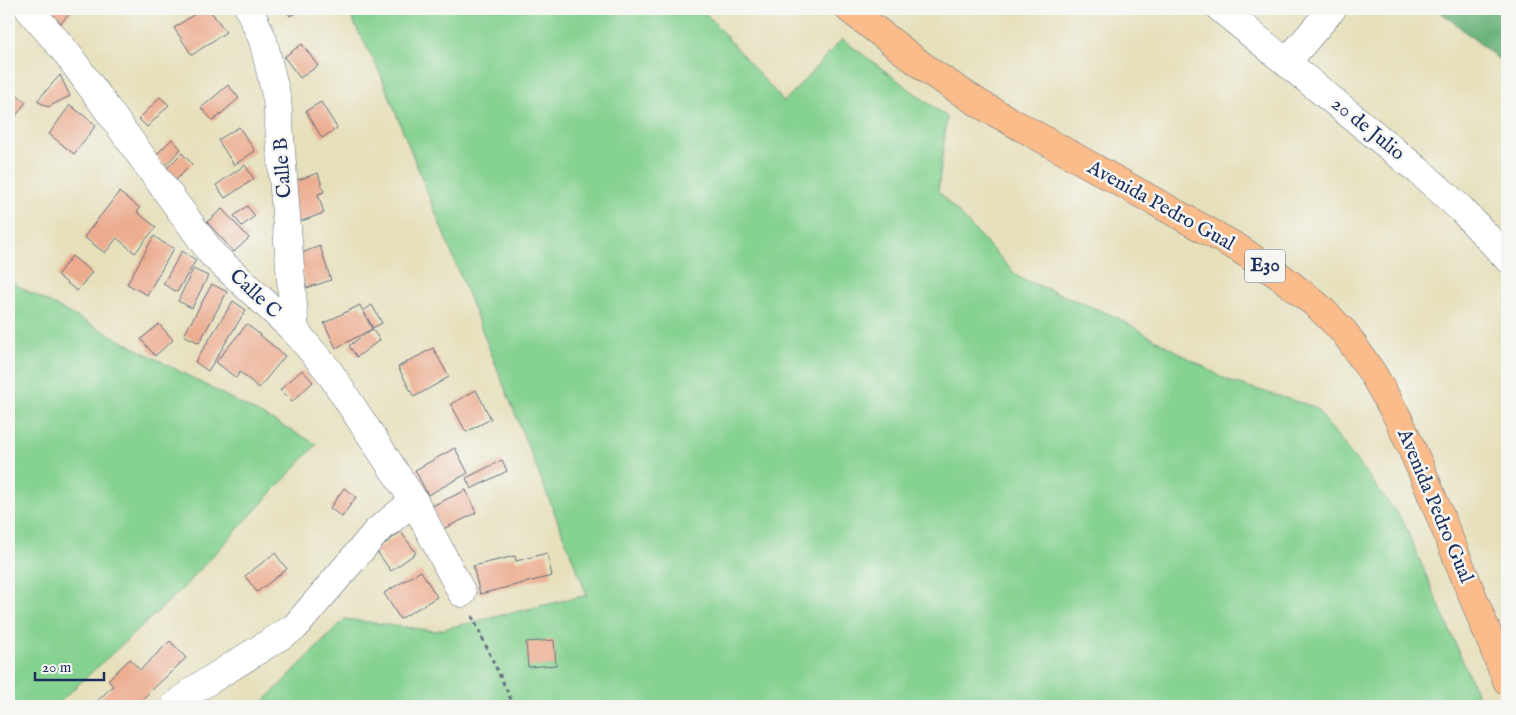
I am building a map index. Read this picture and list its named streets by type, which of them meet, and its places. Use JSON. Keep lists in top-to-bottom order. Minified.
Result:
{"streets":{"highway":["Avenida Pedro Gual","E30"],"street":["20 de Julio","Calle B","Calle C"]},"crossings":[["Calle B","Calle C"]],"scale_bar":"20 m"}
